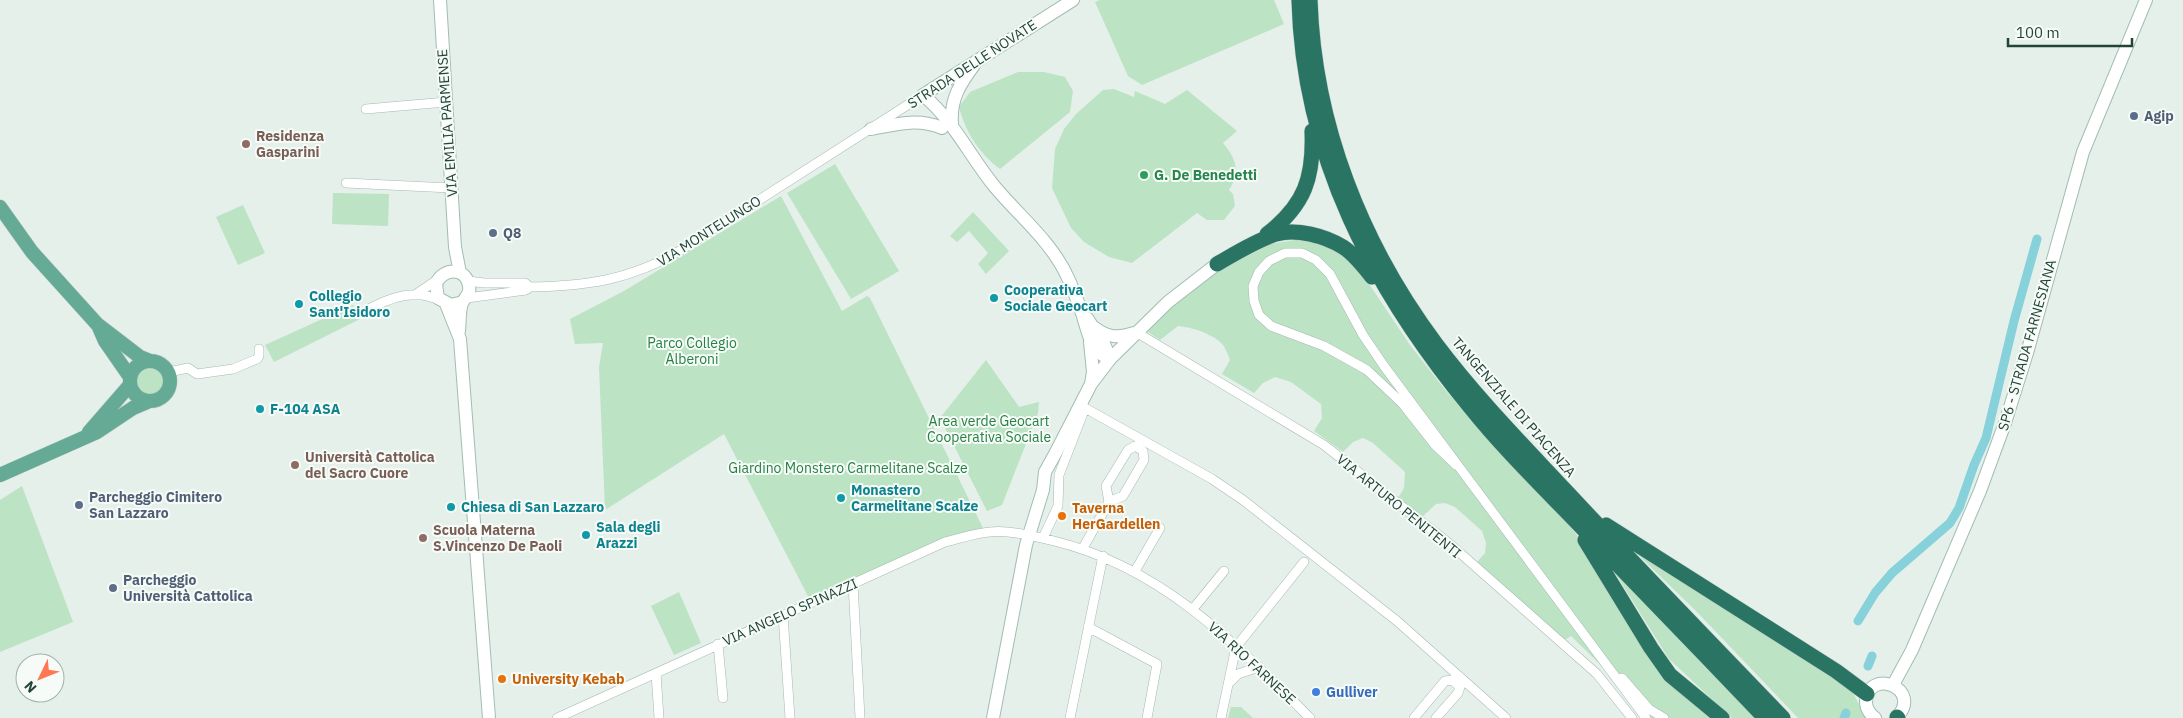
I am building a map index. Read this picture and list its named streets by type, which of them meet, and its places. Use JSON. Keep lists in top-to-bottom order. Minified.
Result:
{"streets":{"highway":["TANGENZIALE DI PIACENZA"],"main road":["STRADA DELLE NOVATE","VIA EMILIA PARMENSE","SP6 - STRADA FARNESIANA"],"street":["VIA MONTELUNGO","VIA ARTURO PENITENTI","VIA ANGELO SPINAZZI","VIA RIO FARNESE"]},"crossings":[["STRADA DELLE NOVATE","VIA MONTELUNGO"],["VIA EMILIA PARMENSE","VIA MONTELUNGO"],["VIA ANGELO SPINAZZI","VIA RIO FARNESE"]],"parks":["Parco Collegio Alberoni","Area verde Geocart Cooperativa Sociale","Giardino Monstero Carmelitane Scalze"],"places":["Agip","Residenza Gasparini","G. De Benedetti","Q8","Cooperativa Sociale Geocart","Collegio Sant'Isidoro","F-104 ASA","Università Cattolica del Sacro Cuore","Monastero Carmelitane Scalze","Parcheggio Cimitero San Lazzaro","Chiesa di San Lazzaro","Taverna HerGardellen","Sala degli Arazzi","Scuola Materna S.Vincenzo De Paoli","Parcheggio Università Cattolica","University Kebab","Gulliver"],"scale_bar":"100 m","north":"bottom left"}
